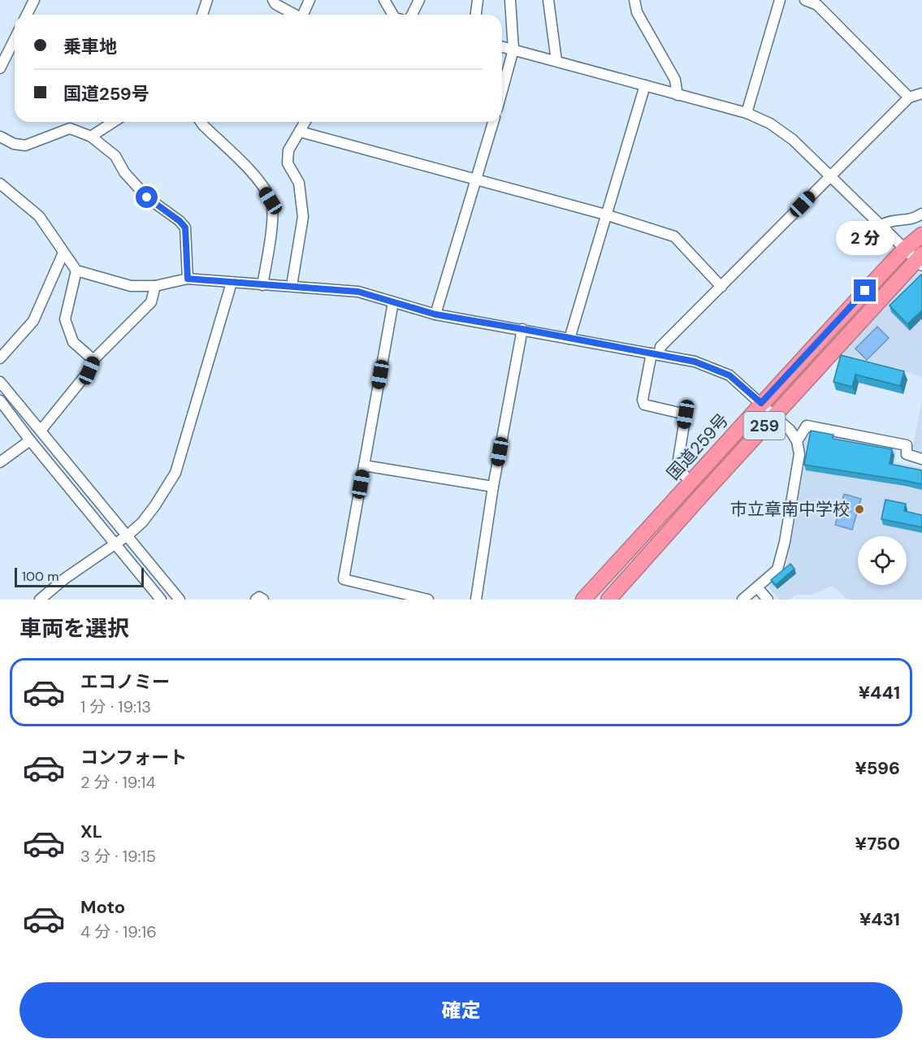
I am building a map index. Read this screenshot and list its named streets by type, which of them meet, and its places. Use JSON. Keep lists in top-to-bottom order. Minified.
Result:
{"streets":{"highway":["259","国道259号"]},"places":["市立章南中学校"],"scale_bar":"100 m","page":{"banner":["乗車地","国道259号"],"bubble":"2 分","scale":"100 m","heading":"車両を選択","list":[{"name":"エコノミー","note":"1 分 · 19:13","value":"¥441"},{"name":"コンフォート","note":"2 分 · 19:14","value":"¥596"},{"name":"XL","note":"3 分 · 19:15","value":"¥750"},{"name":"Moto","note":"4 分 · 19:16","value":"¥431"}],"buttons":"確定"}}
